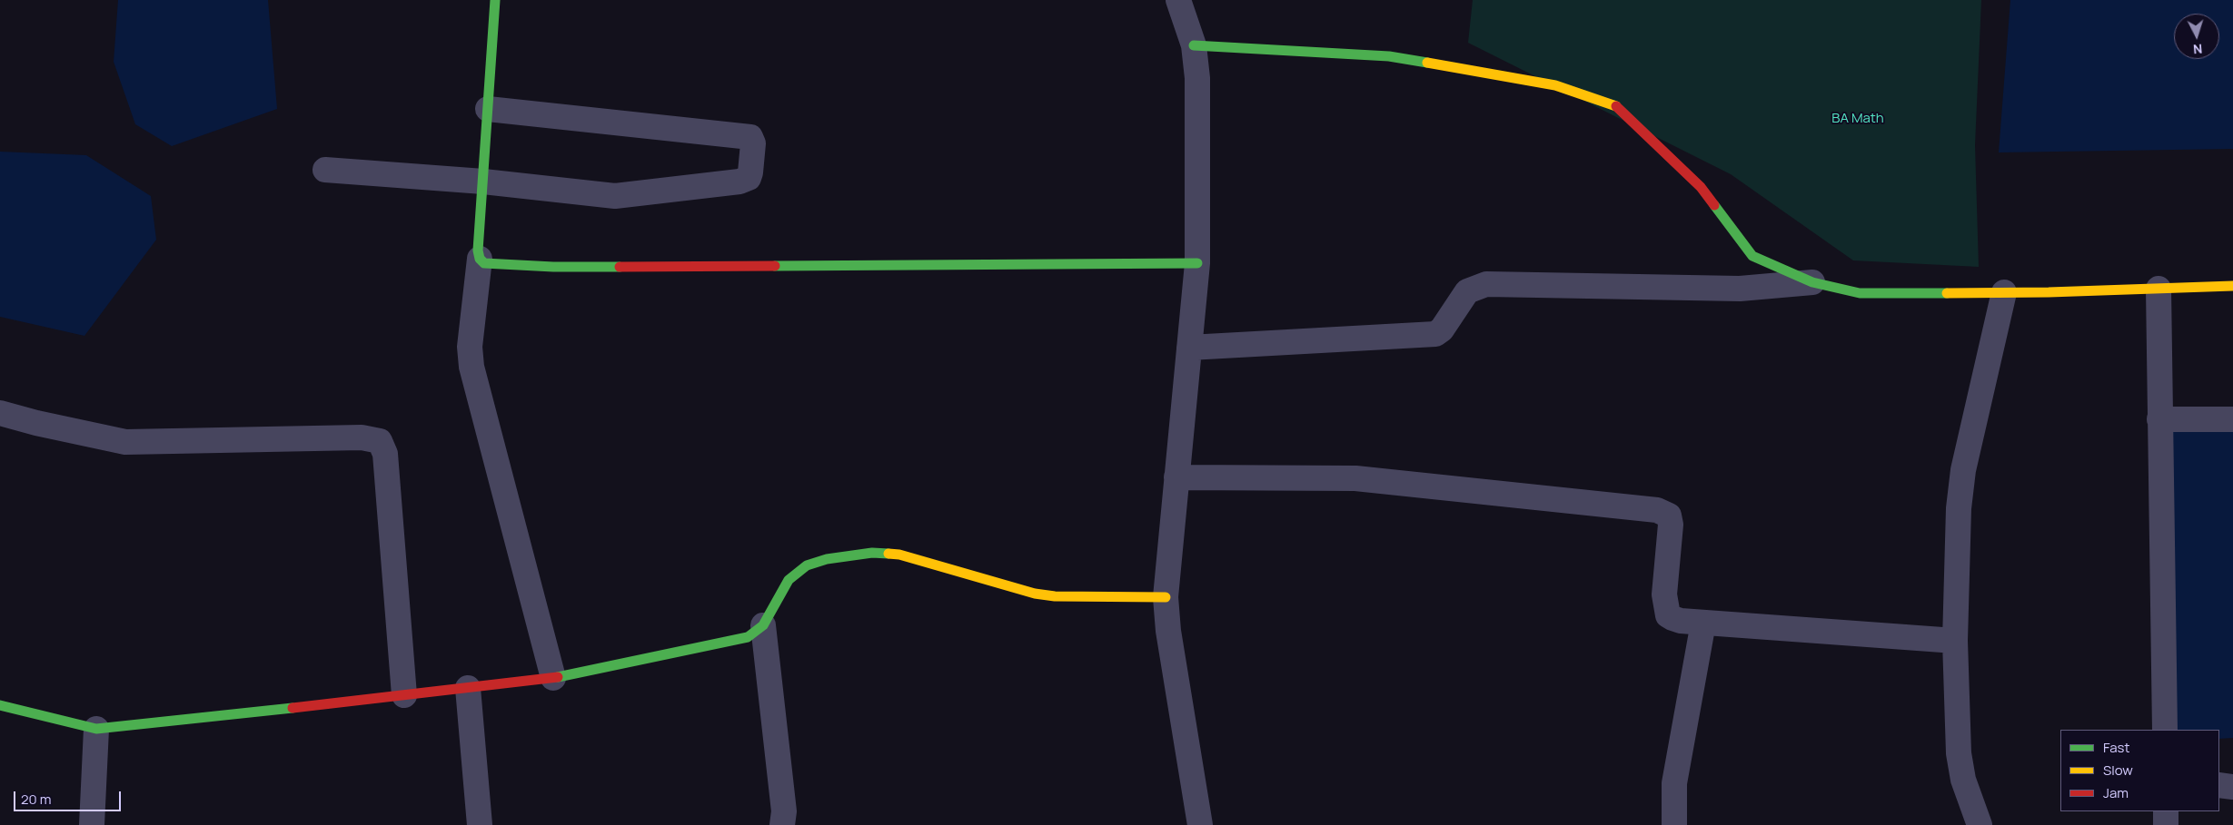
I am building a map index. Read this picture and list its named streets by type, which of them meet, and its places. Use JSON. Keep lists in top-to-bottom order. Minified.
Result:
{"parks":["BA Math"],"legend":["Fast","Slow","Jam"],"scale_bar":"20 m","north":"bottom"}
